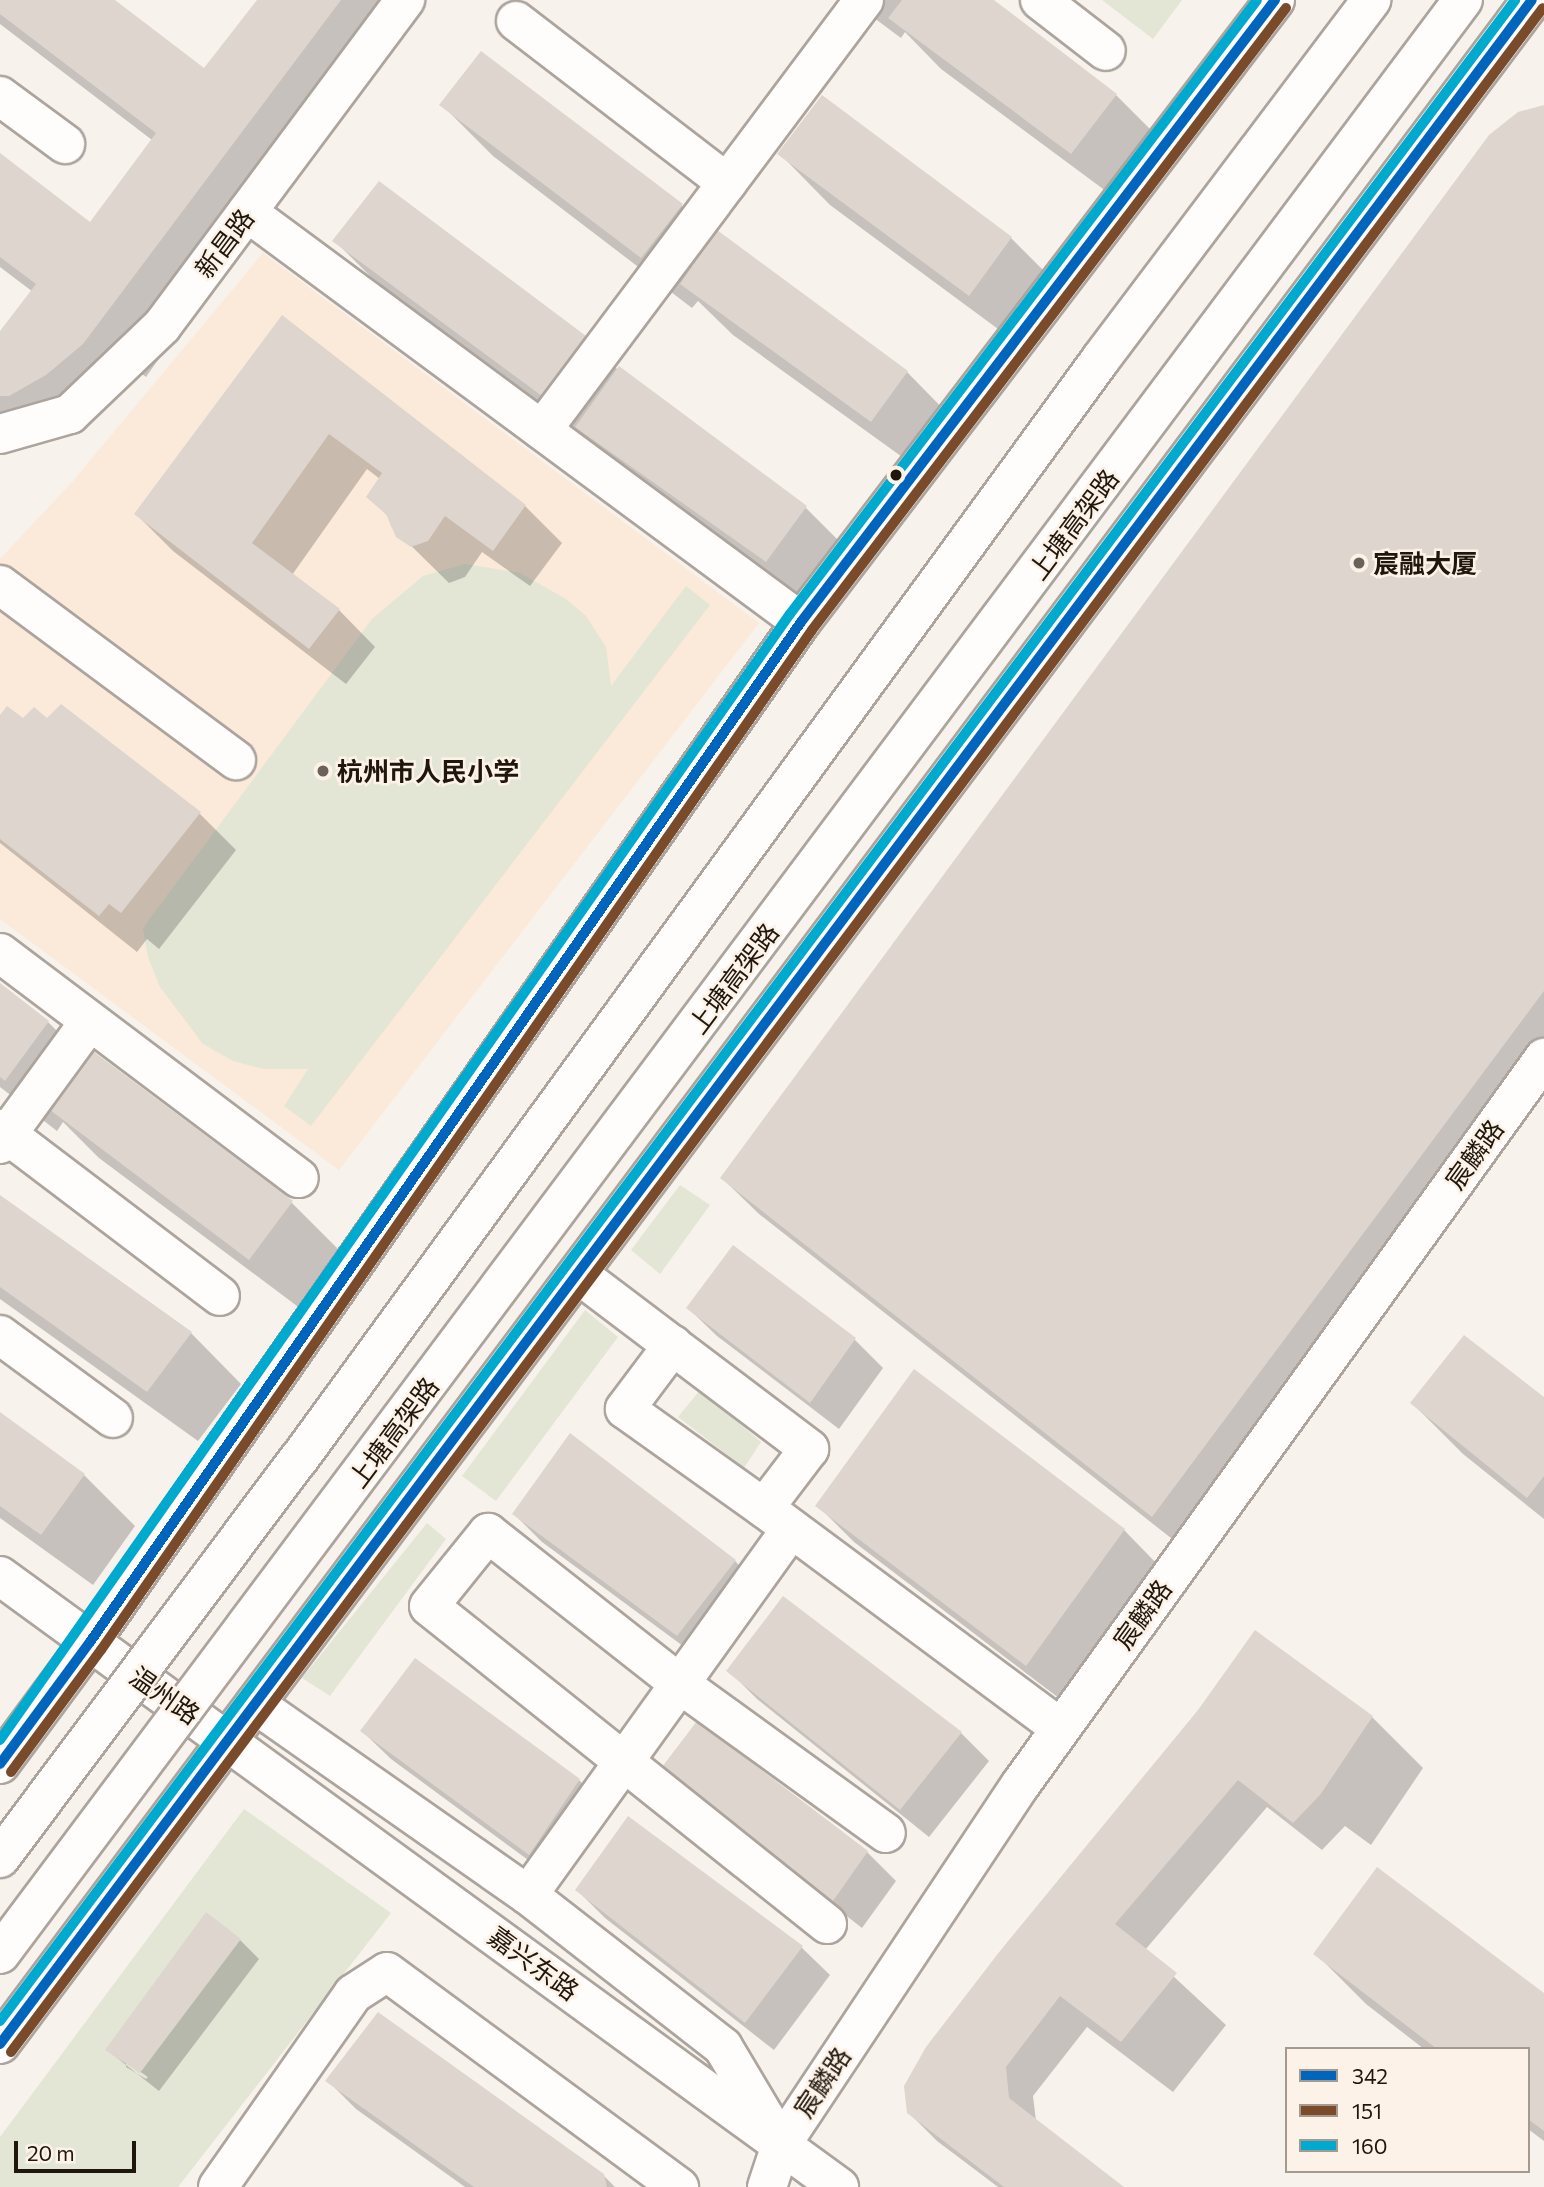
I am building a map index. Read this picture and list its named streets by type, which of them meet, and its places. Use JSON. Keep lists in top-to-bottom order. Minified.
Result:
{"streets":{"main road":["新昌路","上塘高架路","宸麟路","温州路","嘉兴东路"]},"crossings":[["宸麟路","嘉兴东路"],["温州路","嘉兴东路"]],"places":["宸融大厦","杭州市人民小学"],"lines":["transit line 342","transit line 160","transit line 151"],"legend":["342","151","160"],"scale_bar":"20 m"}
